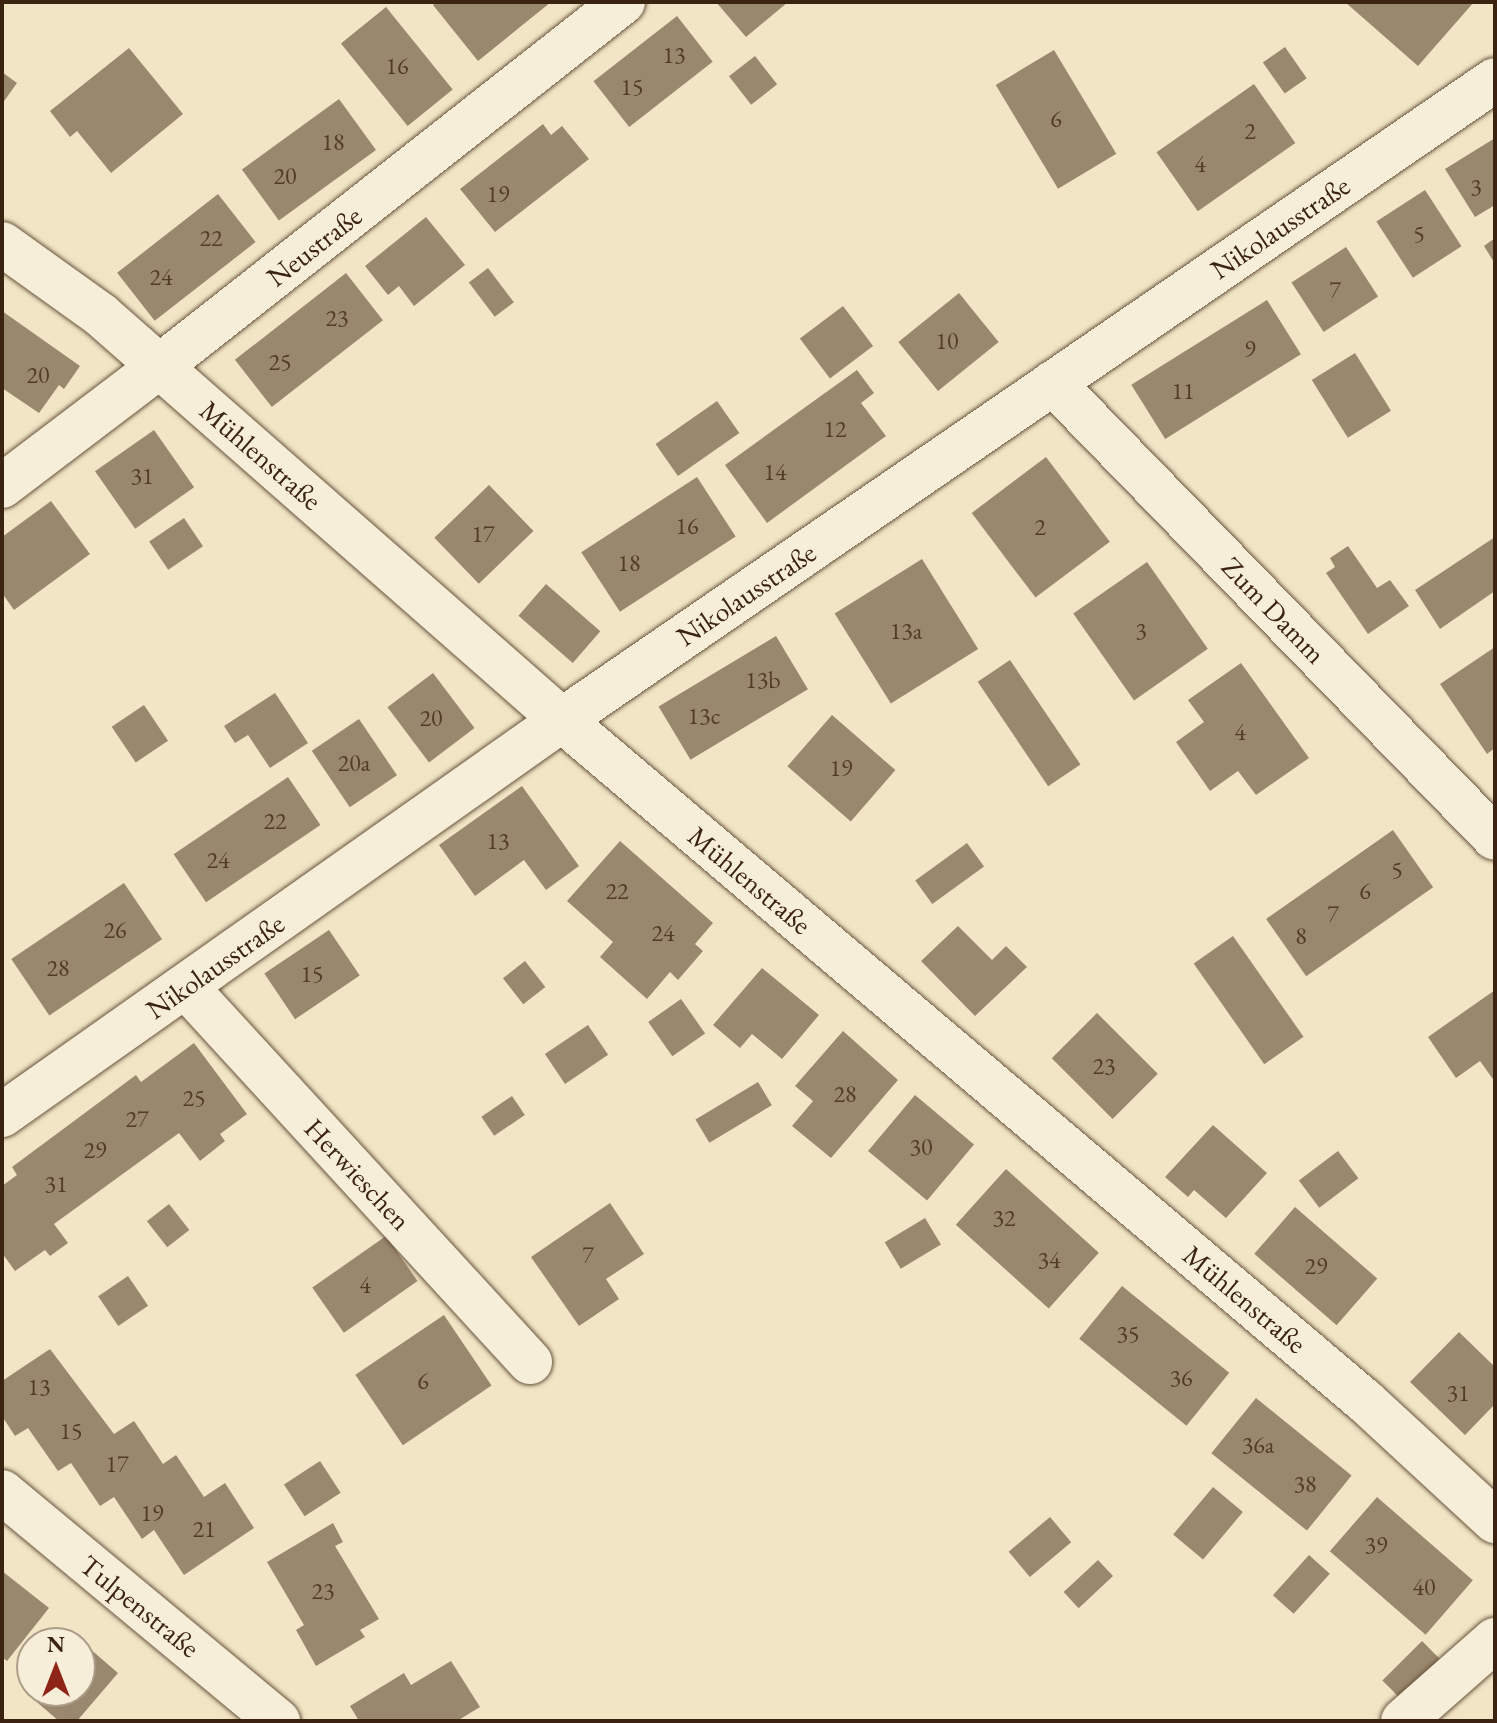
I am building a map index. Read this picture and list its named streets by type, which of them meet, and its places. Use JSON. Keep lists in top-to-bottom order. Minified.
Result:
{"streets":{"street":["Nikolausstraße","Neustraße","Mühlenstraße","Zum Damm","Herwieschen","Tulpenstraße"]},"crossings":[["Nikolausstraße","Mühlenstraße"],["Nikolausstraße","Zum Damm"],["Nikolausstraße","Herwieschen"],["Neustraße","Mühlenstraße"]],"house_numbers":["13","16","15","6","2","18","4","20","3","19","5","22","24","7","23","10","9","25","20","11","12","14","31","16","2","17","18","13a","3","13b","13c","20","4","20a","19","22","13","24","5","22","6","7","26","24","8","28","15","23","28","25","27","30","29","31","32","7","34","29","4","35","36","6","13","31","15","36a","17","38","19","21","39","40","23"],"north":"top"}
